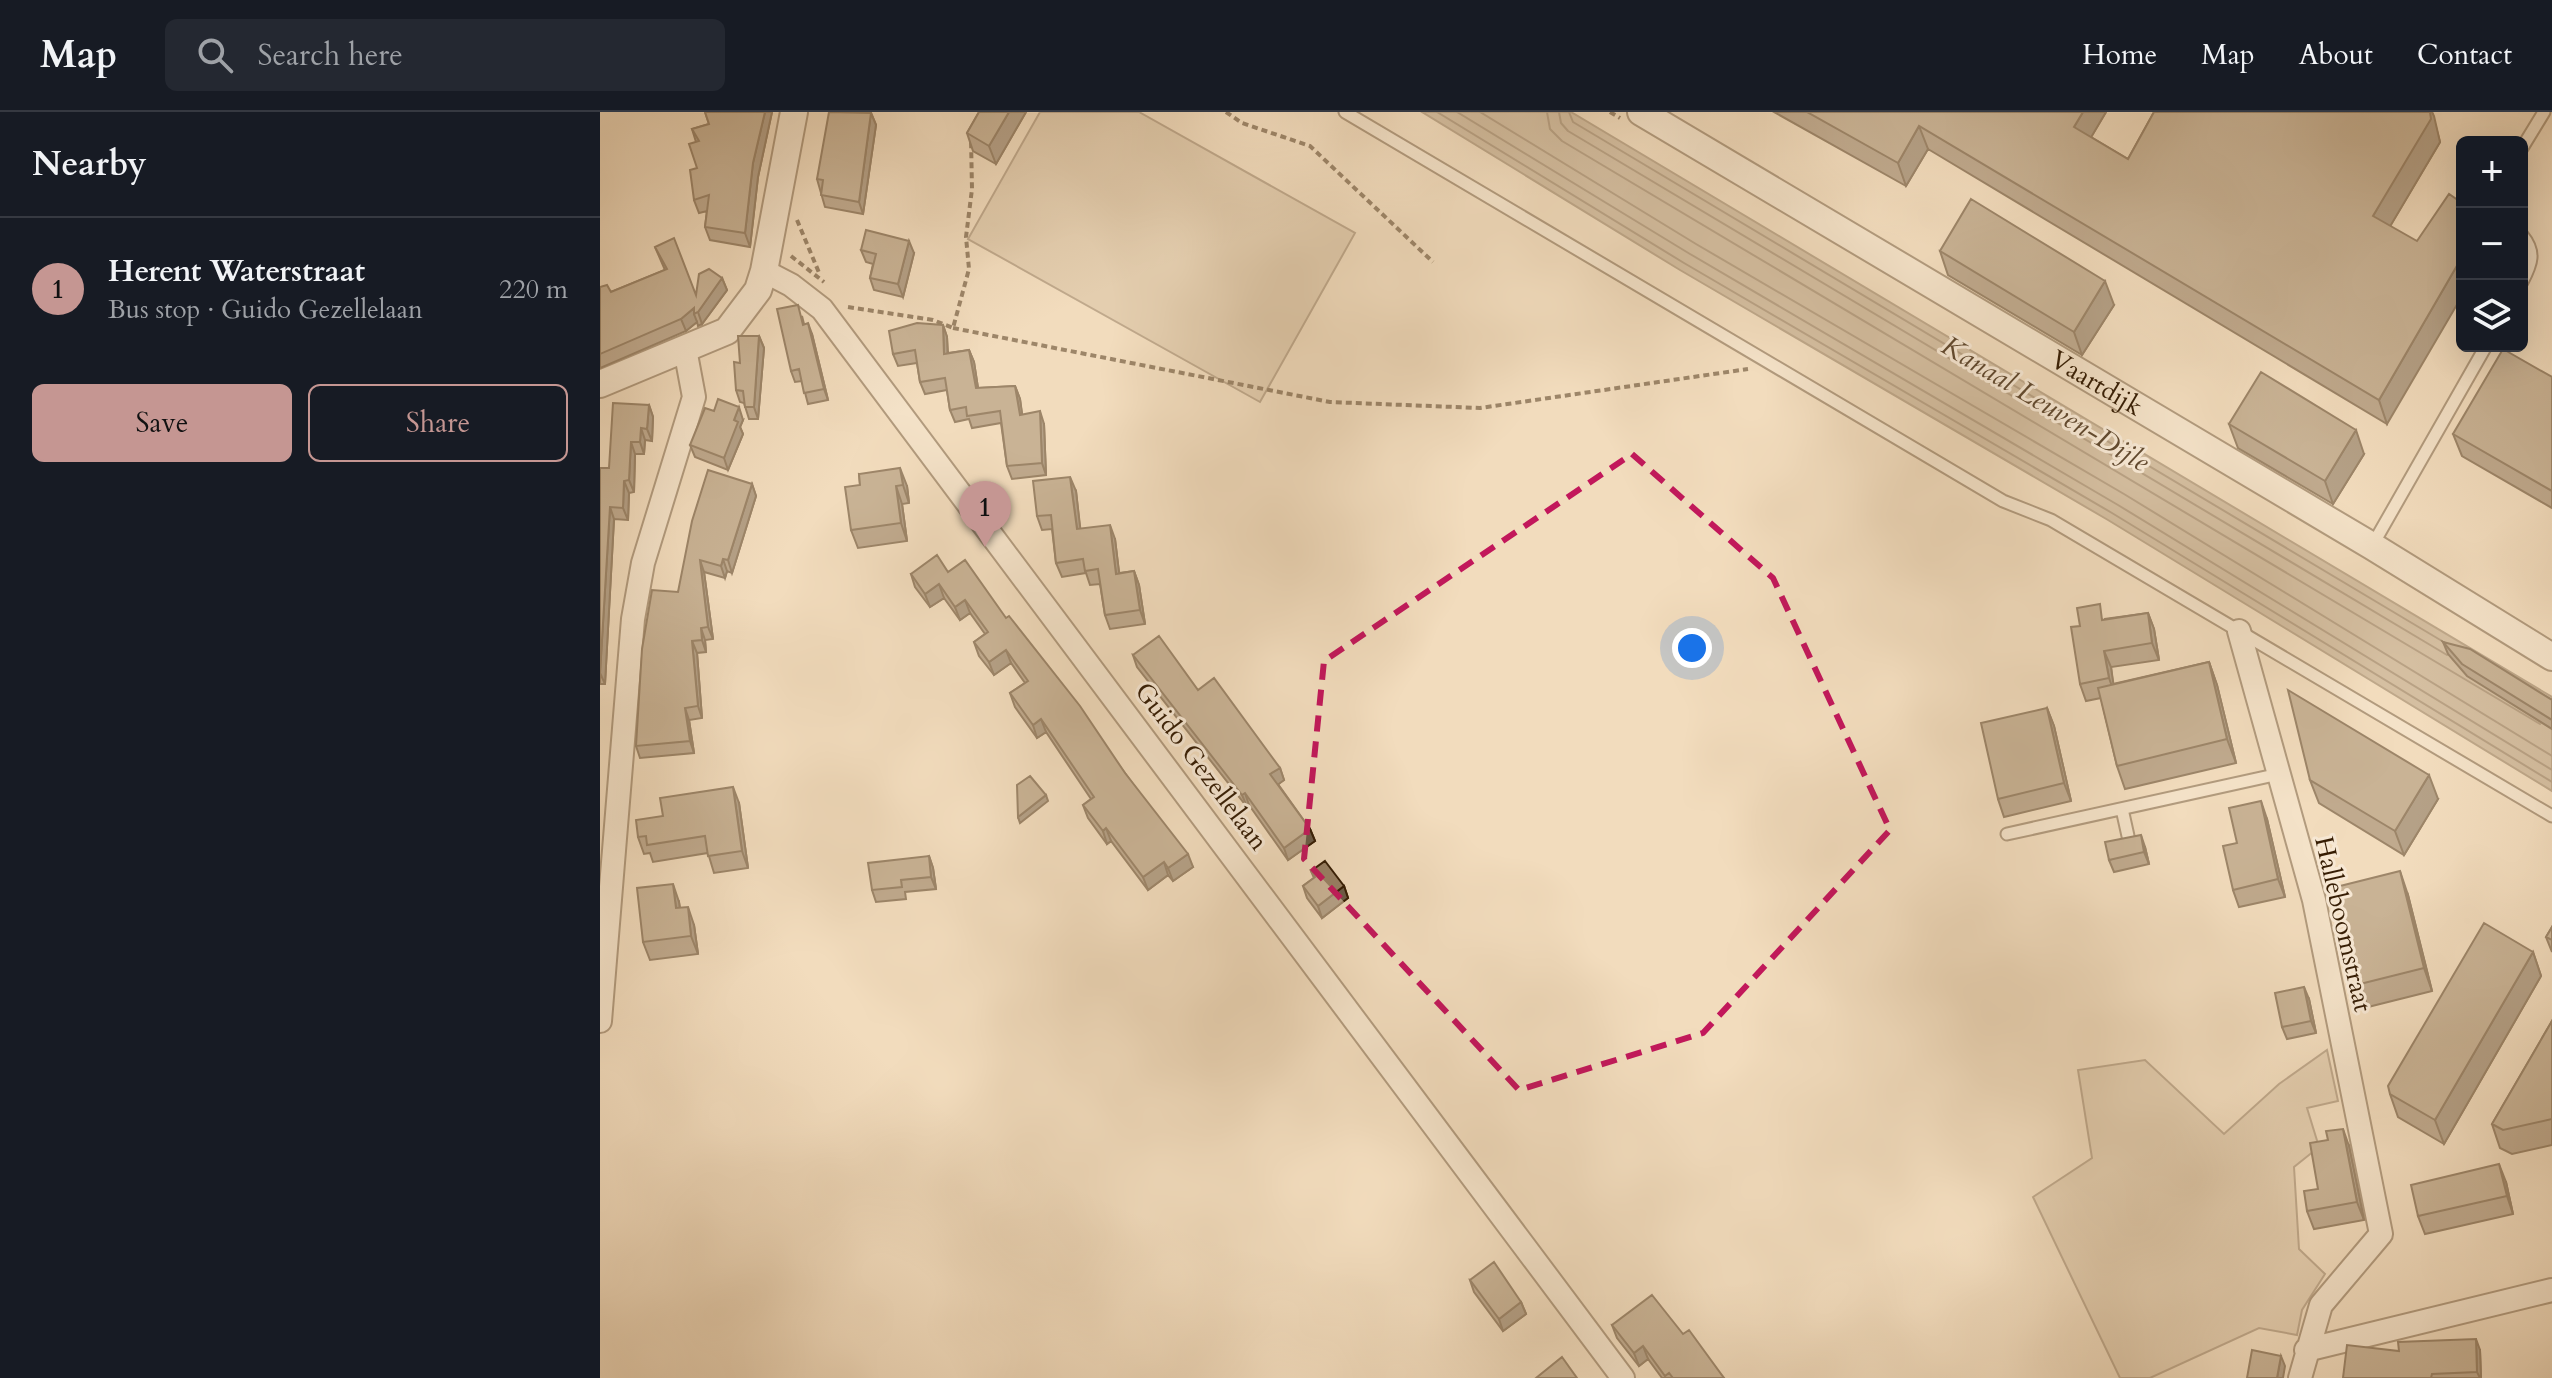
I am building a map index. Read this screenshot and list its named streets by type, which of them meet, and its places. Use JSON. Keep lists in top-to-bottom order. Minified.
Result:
{"streets":{"street":["Vaartdijk","Guido Gezellelaan","Halleboomstraat"]},"water":["Kanaal Leuven-Dijle"],"page":{"header":"Map","search":"Search here","nav":["Home","Map","About","Contact"],"heading":"Nearby","map_buttons":["+","−"],"list":[{"mark":"1","name":"Herent Waterstraat","note":"Bus stop · Guido Gezellelaan","value":"220 m"}],"buttons":["Save","Share"],"pins":"1"}}
